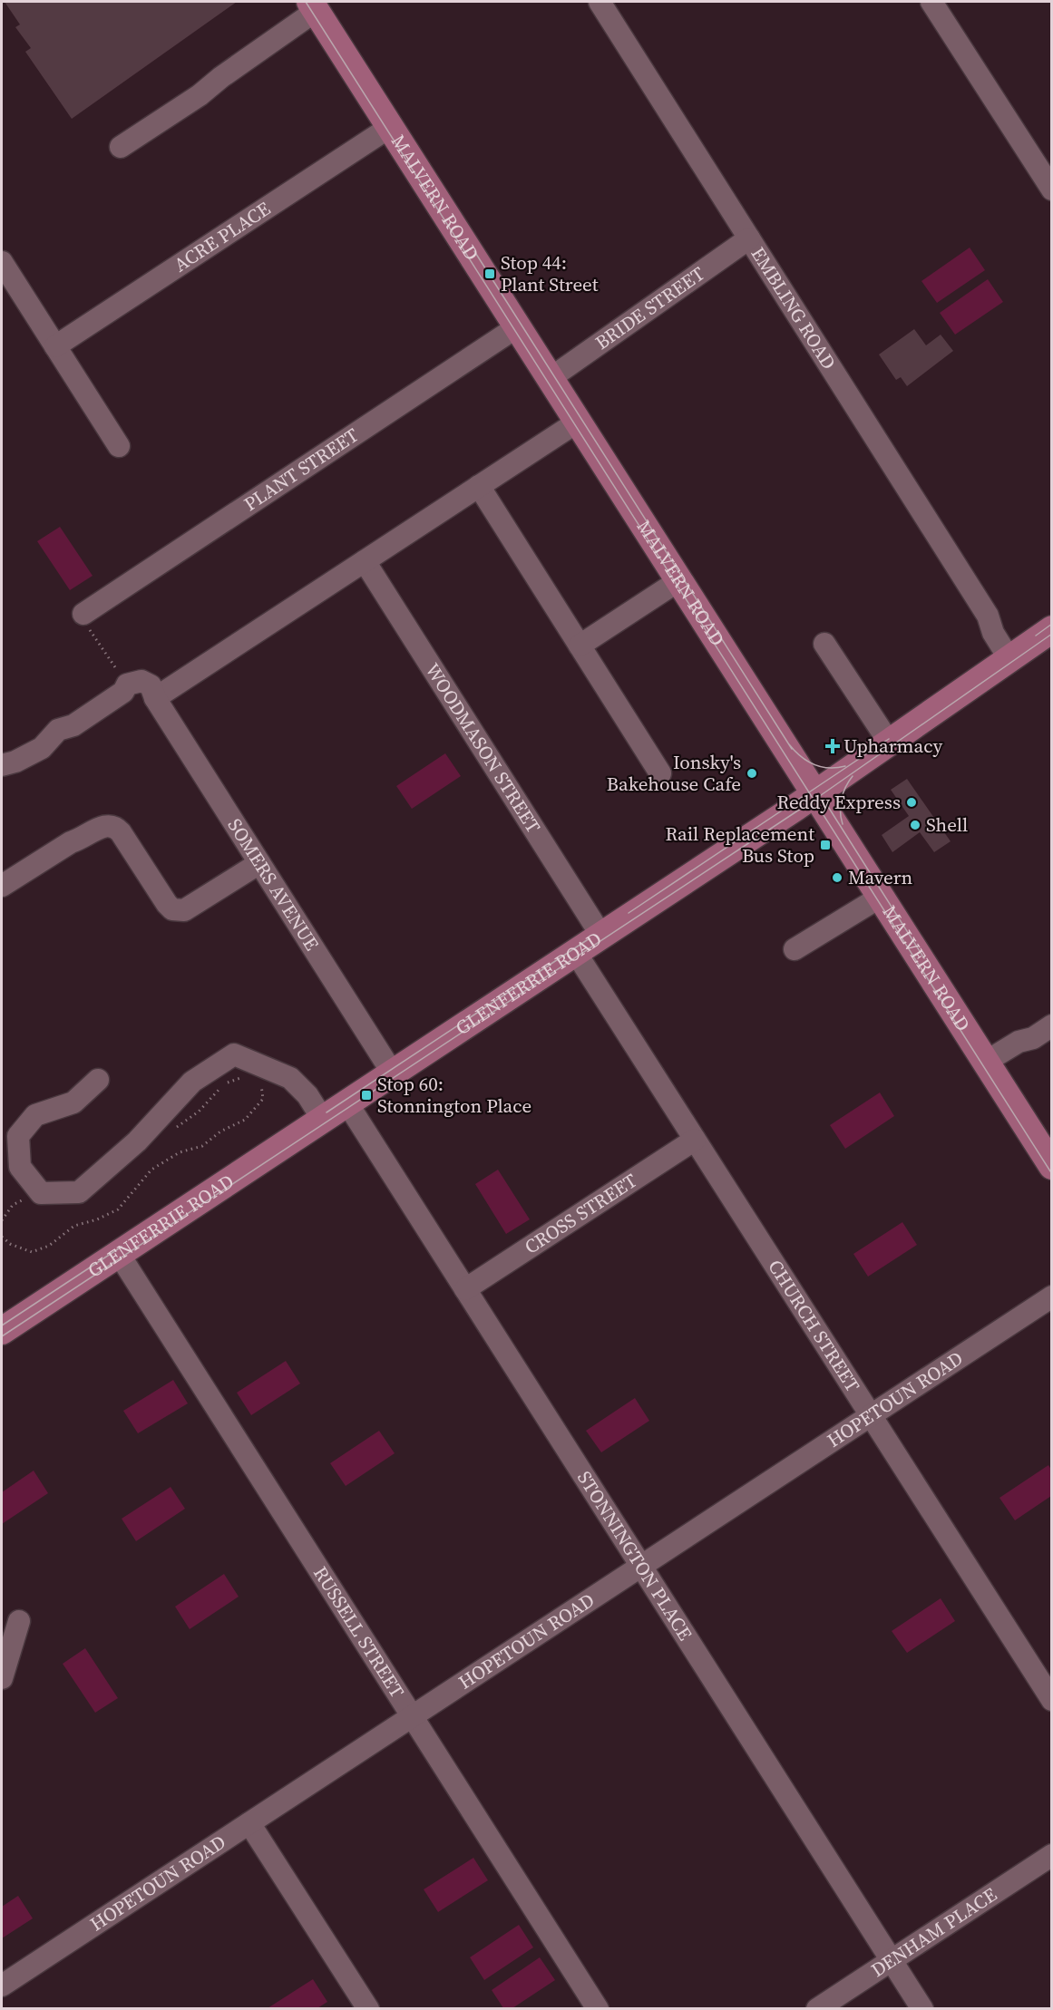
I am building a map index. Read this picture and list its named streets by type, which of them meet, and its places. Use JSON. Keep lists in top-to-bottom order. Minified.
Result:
{"streets":{"main road":["MALVERN ROAD","GLENFERRIE ROAD"],"street":["ACRE PLACE","BRIDE STREET","EMBLING ROAD","PLANT STREET","WOODMASON STREET","SOMERS AVENUE","CROSS STREET","CHURCH STREET","HOPETOUN ROAD","STONNINGTON PLACE","RUSSELL STREET","DENHAM PLACE"]},"crossings":[["MALVERN ROAD","ACRE PLACE"],["MALVERN ROAD","BRIDE STREET"],["MALVERN ROAD","PLANT STREET"],["MALVERN ROAD","GLENFERRIE ROAD"],["BRIDE STREET","EMBLING ROAD"],["EMBLING ROAD","GLENFERRIE ROAD"],["WOODMASON STREET","GLENFERRIE ROAD"],["SOMERS AVENUE","GLENFERRIE ROAD"],["GLENFERRIE ROAD","CHURCH STREET"],["GLENFERRIE ROAD","STONNINGTON PLACE"],["GLENFERRIE ROAD","RUSSELL STREET"],["CROSS STREET","CHURCH STREET"],["CROSS STREET","STONNINGTON PLACE"],["CHURCH STREET","HOPETOUN ROAD"],["HOPETOUN ROAD","STONNINGTON PLACE"],["HOPETOUN ROAD","RUSSELL STREET"],["STONNINGTON PLACE","DENHAM PLACE"]],"places":{"transit":["Stop 44: Plant Street","Rail Replacement Bus Stop","Stop 60: Stonnington Place"],"health":["Upharmacy"],"other":["Ionsky's Bakehouse Cafe","Reddy Express","Shell","Mavern"]}}
